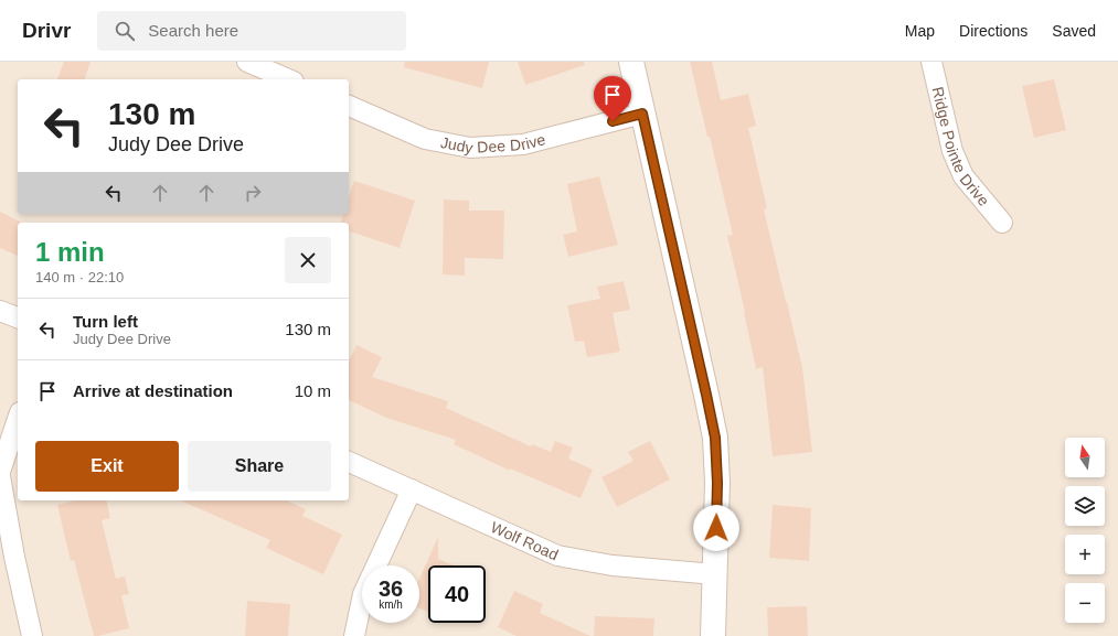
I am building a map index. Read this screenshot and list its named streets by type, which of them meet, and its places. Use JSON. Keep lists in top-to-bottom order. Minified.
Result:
{"streets":{"street":["Judy Dee Drive","Ridge Pointe Drive","Wolf Road"]},"north":"top","page":{"header":"Drivr","search":"Search here","nav":["Map","Directions","Saved"],"turn":["130 m","Judy Dee Drive"],"heading":["1 min","140 m · 22:10"],"list":[{"name":"Turn left","note":"Judy Dee Drive","value":"130 m"},{"name":"Arrive at destination","value":"10 m"}],"buttons":["Exit","Share"],"map_buttons":["+","−"],"speed":"36 km/h","limit":"40"}}
